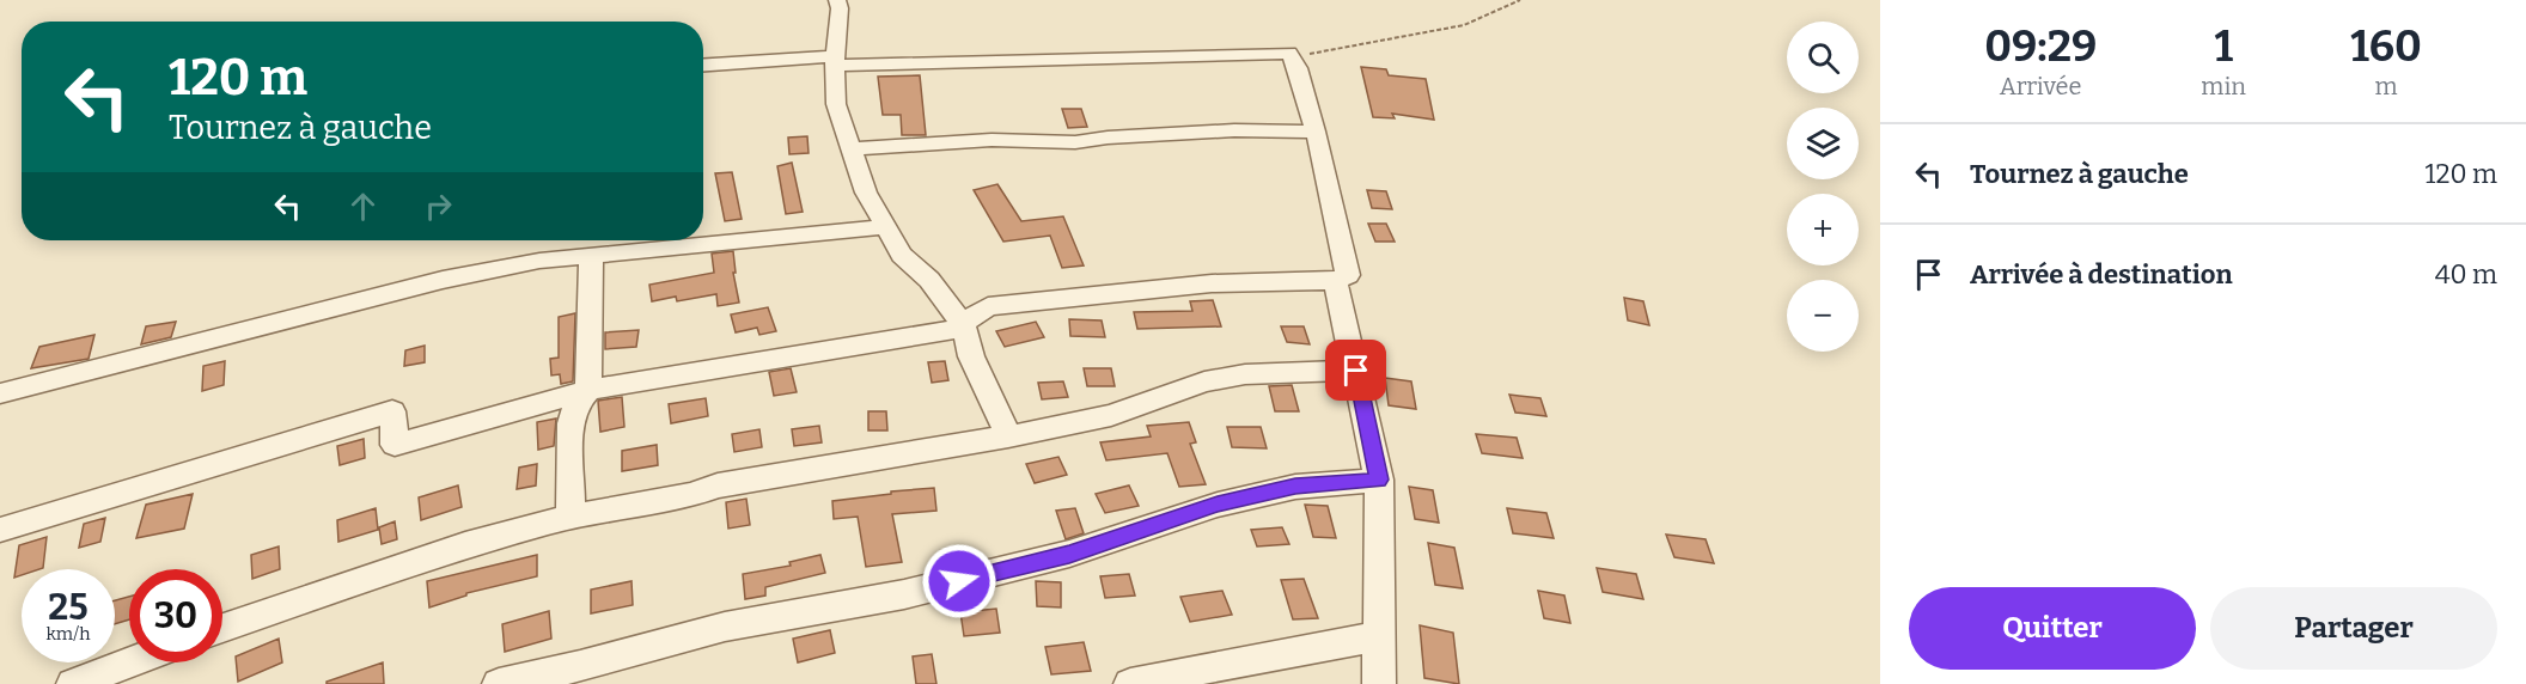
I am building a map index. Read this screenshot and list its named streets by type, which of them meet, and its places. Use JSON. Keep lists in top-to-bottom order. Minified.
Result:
{"page":{"eta":["09:29","Arrivée","1","min","160","m"],"map_buttons":["+","−"],"turn":["120 m","Tournez à gauche"],"list":[{"name":"Tournez à gauche","value":"120 m"},{"name":"Arrivée à destination","value":"40 m"}],"speed":"25 km/h","limit":"30","buttons":["Quitter","Partager"]}}
